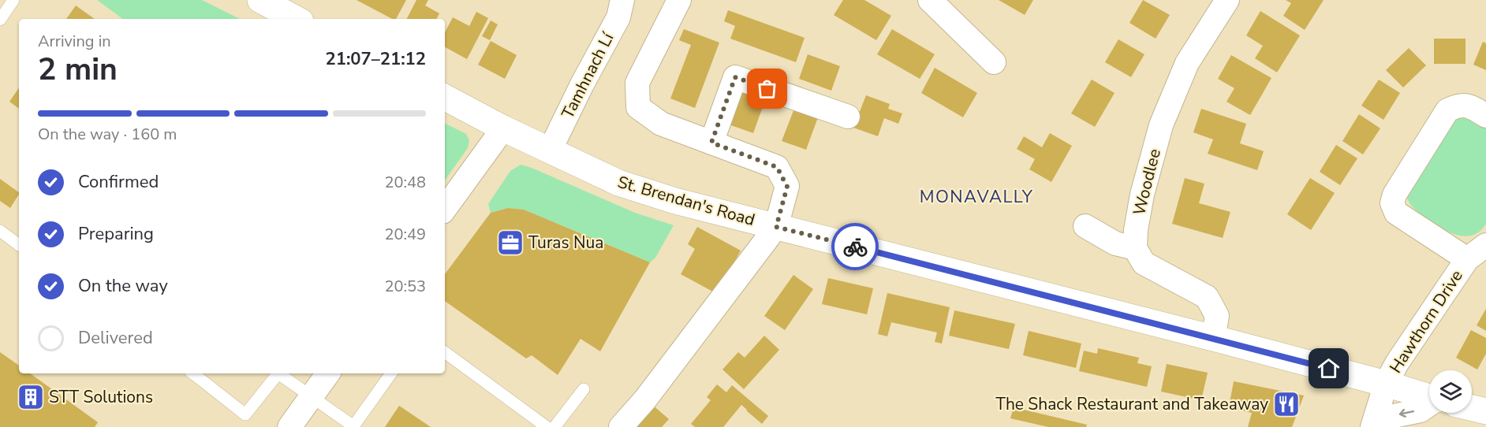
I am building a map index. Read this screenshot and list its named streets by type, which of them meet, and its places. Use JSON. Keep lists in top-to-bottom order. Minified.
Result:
{"streets":{"main road":["St. Brendan's Road"],"street":["Tamhnach Lí","Woodlee","Hawthorn Drive"]},"crossings":[["Tamhnach Lí","St. Brendan's Road"],["St. Brendan's Road","Hawthorn Drive"]],"districts":["MONAVALLY"],"places":{"office":["Turas Nua"],"building":["STT Solutions"],"restaurant":["The Shack Restaurant and Takeaway"]},"page":{"heading":["2 min","Arriving in","21:07–21:12"],"bar":"On the way · 160 m","list":[["Confirmed","20:48"],["Preparing","20:49"],["On the way","20:53"],"Delivered"]}}
